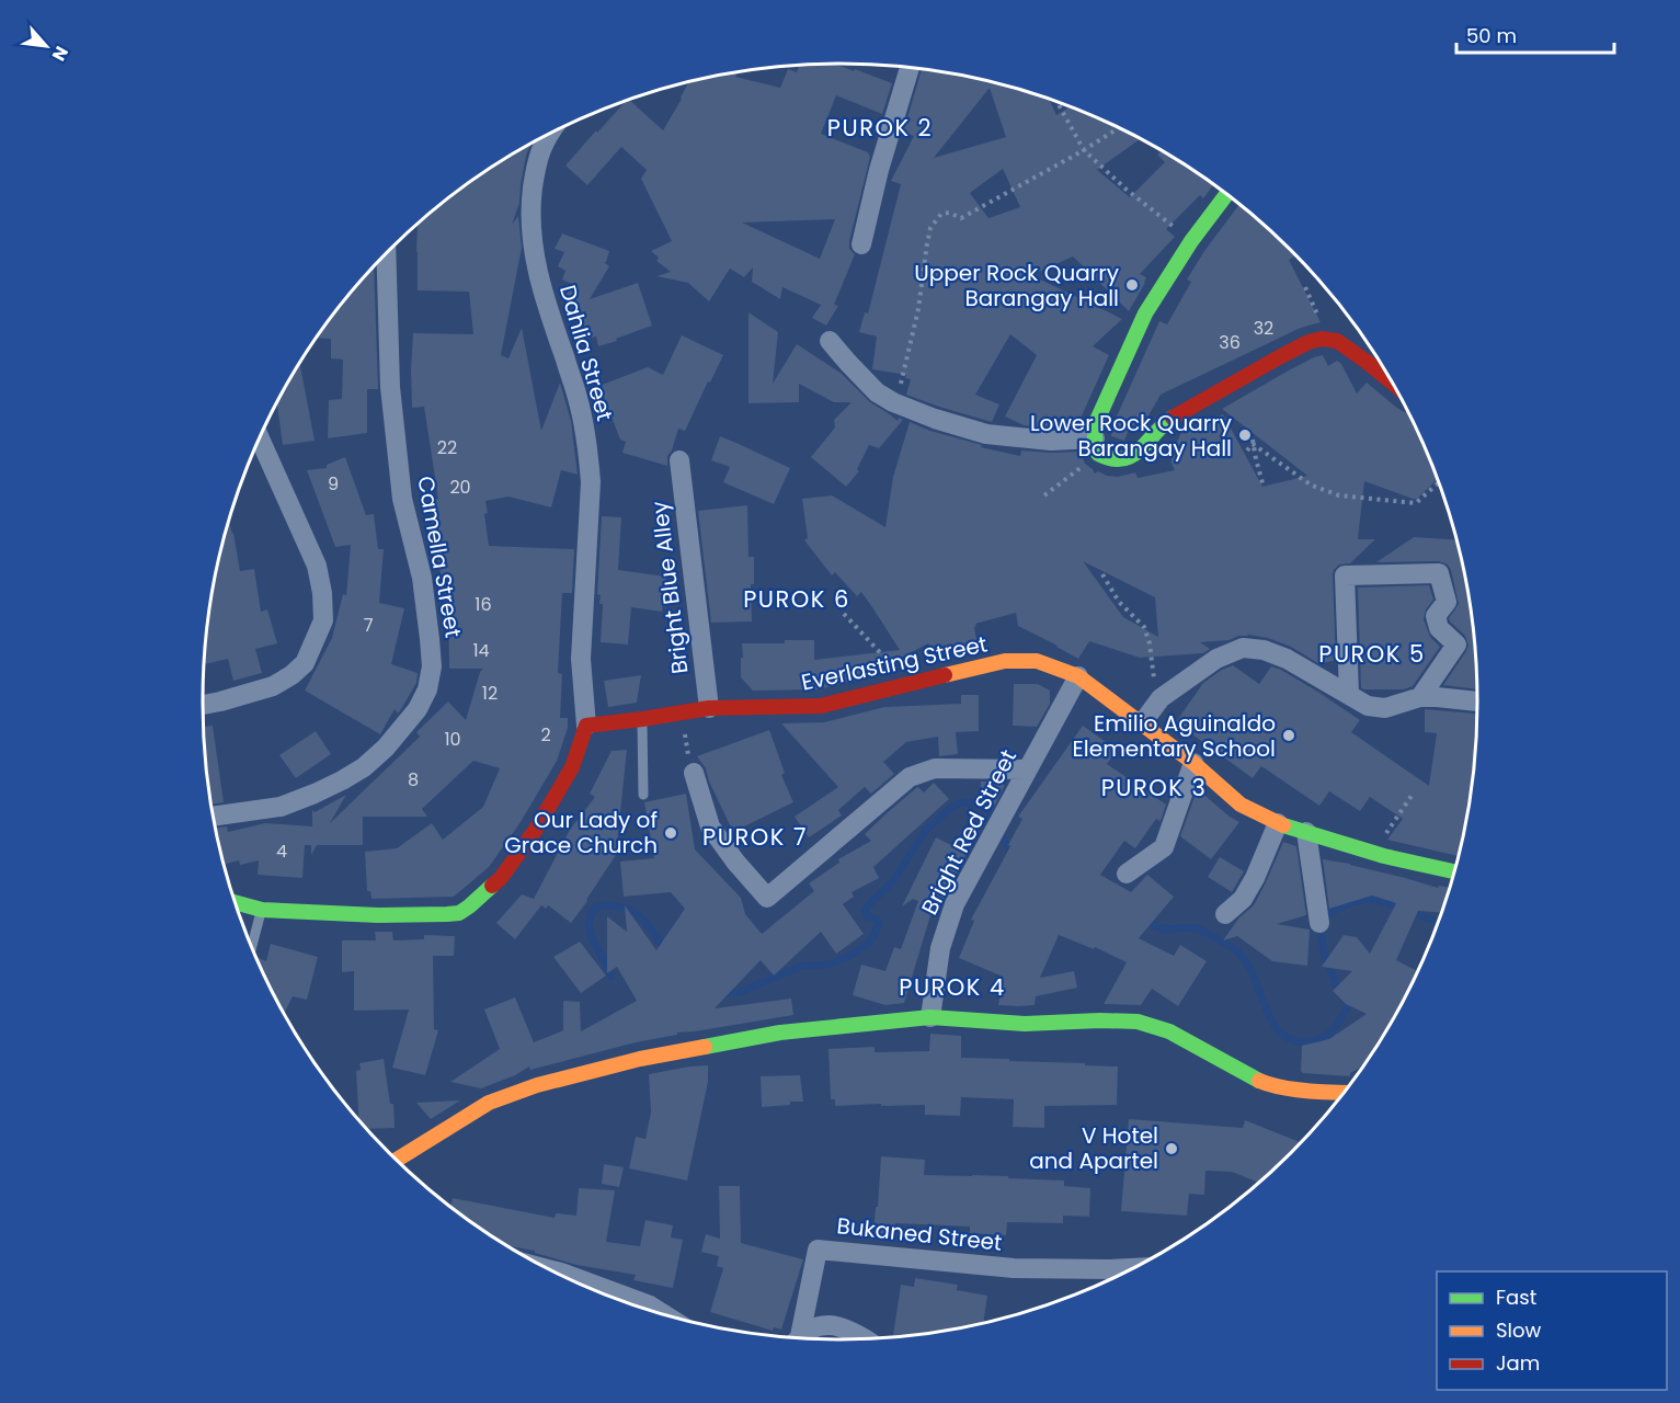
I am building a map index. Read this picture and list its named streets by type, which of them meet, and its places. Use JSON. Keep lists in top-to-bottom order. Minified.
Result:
{"streets":{"street":["Dahlia Street","Camella Street","Bright Blue Alley","Everlasting Street","Bright Red Street","Bukaned Street"]},"crossings":[["Dahlia Street","Everlasting Street"],["Bright Blue Alley","Everlasting Street"],["Everlasting Street","Bright Red Street"]],"districts":["PUROK 2","PUROK 6","PUROK 5","PUROK 3","PUROK 7","PUROK 4"],"places":["Upper Rock Quarry Barangay Hall","Lower Rock Quarry Barangay Hall","Emilio Aguinaldo Elementary School","Our Lady of Grace Church","V Hotel and Apartel"],"house_numbers":["32","36","22","9","20","16","7","14","12","2","10","8","4"],"legend":["Fast","Slow","Jam"],"scale_bar":"50 m","north":"bottom right"}
